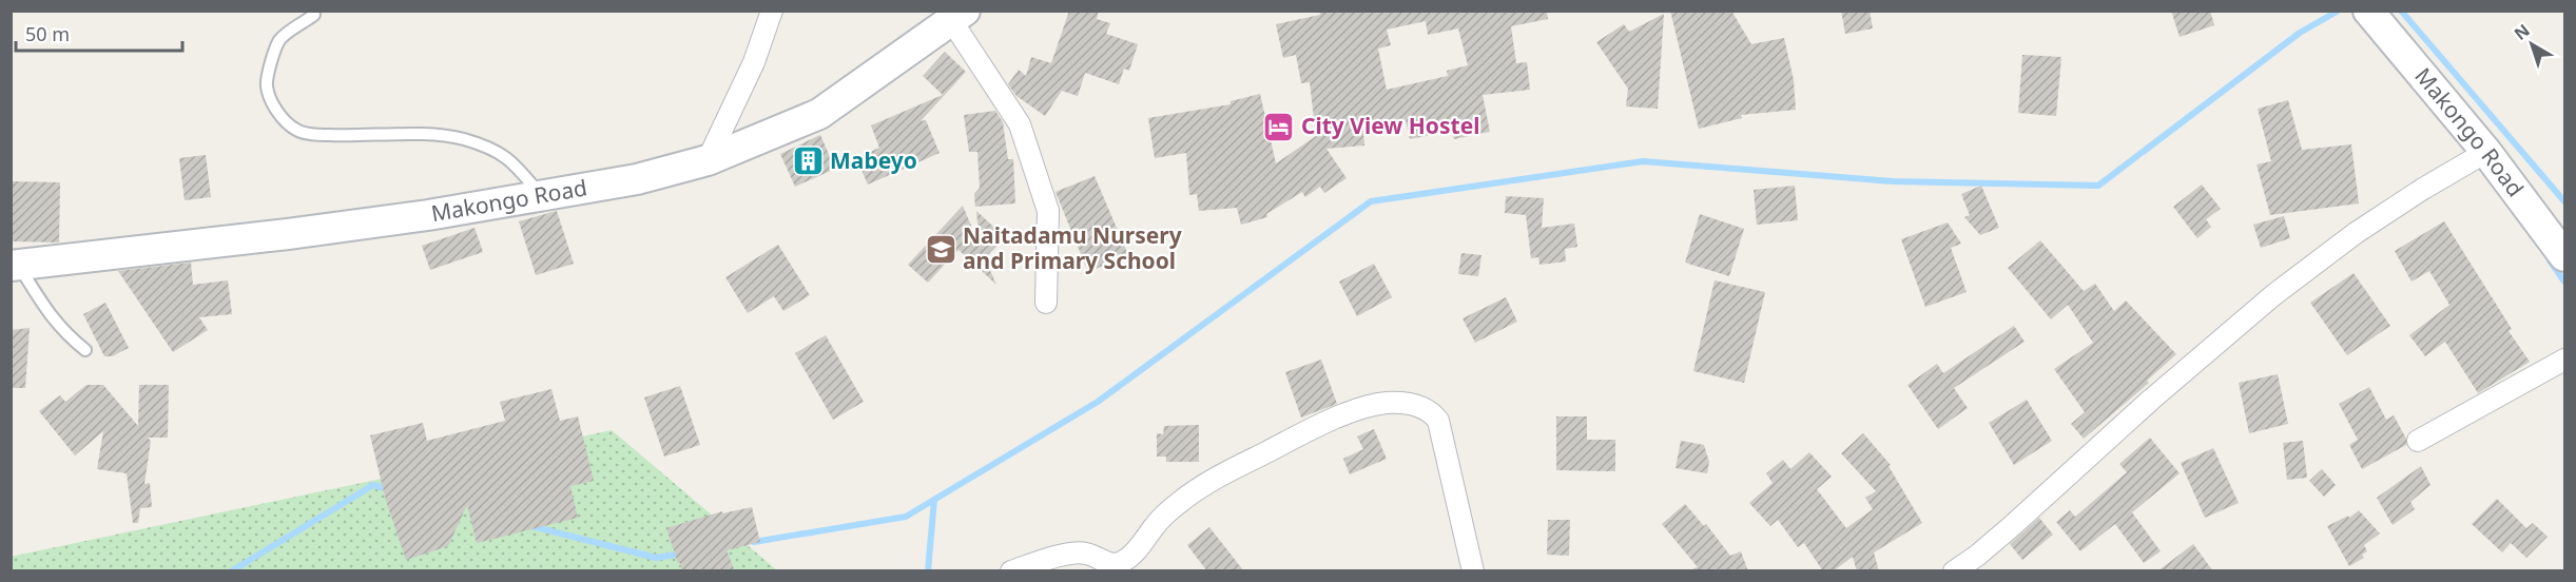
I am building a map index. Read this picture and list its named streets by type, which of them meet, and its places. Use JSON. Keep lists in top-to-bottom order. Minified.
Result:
{"streets":{"street":["Makongo Road"]},"places":{"hotel":["City View Hostel"],"building":["Mabeyo"],"school or university":["Naitadamu Nursery and Primary School"]},"scale_bar":"50 m","north":"top left"}
